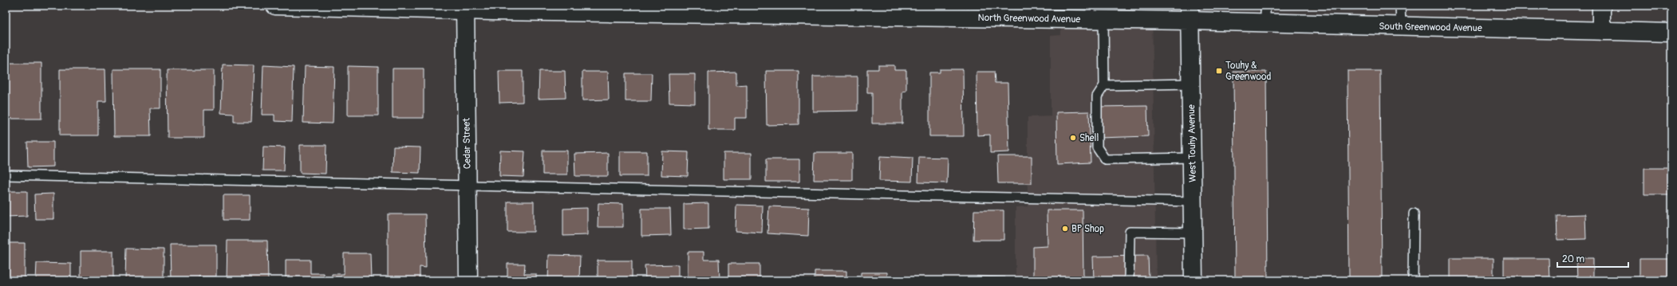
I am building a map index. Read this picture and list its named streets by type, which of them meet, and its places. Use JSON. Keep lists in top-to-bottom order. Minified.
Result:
{"streets":{"street":["North Greenwood Avenue","South Greenwood Avenue","Cedar Street","West Touhy Avenue"]},"crossings":[["North Greenwood Avenue","South Greenwood Avenue"],["North Greenwood Avenue","Cedar Street"],["North Greenwood Avenue","West Touhy Avenue"],["South Greenwood Avenue","West Touhy Avenue"]],"places":{"transit":["Touhy & Greenwood"],"other":["Shell","BP Shop"]},"scale_bar":"20 m"}
